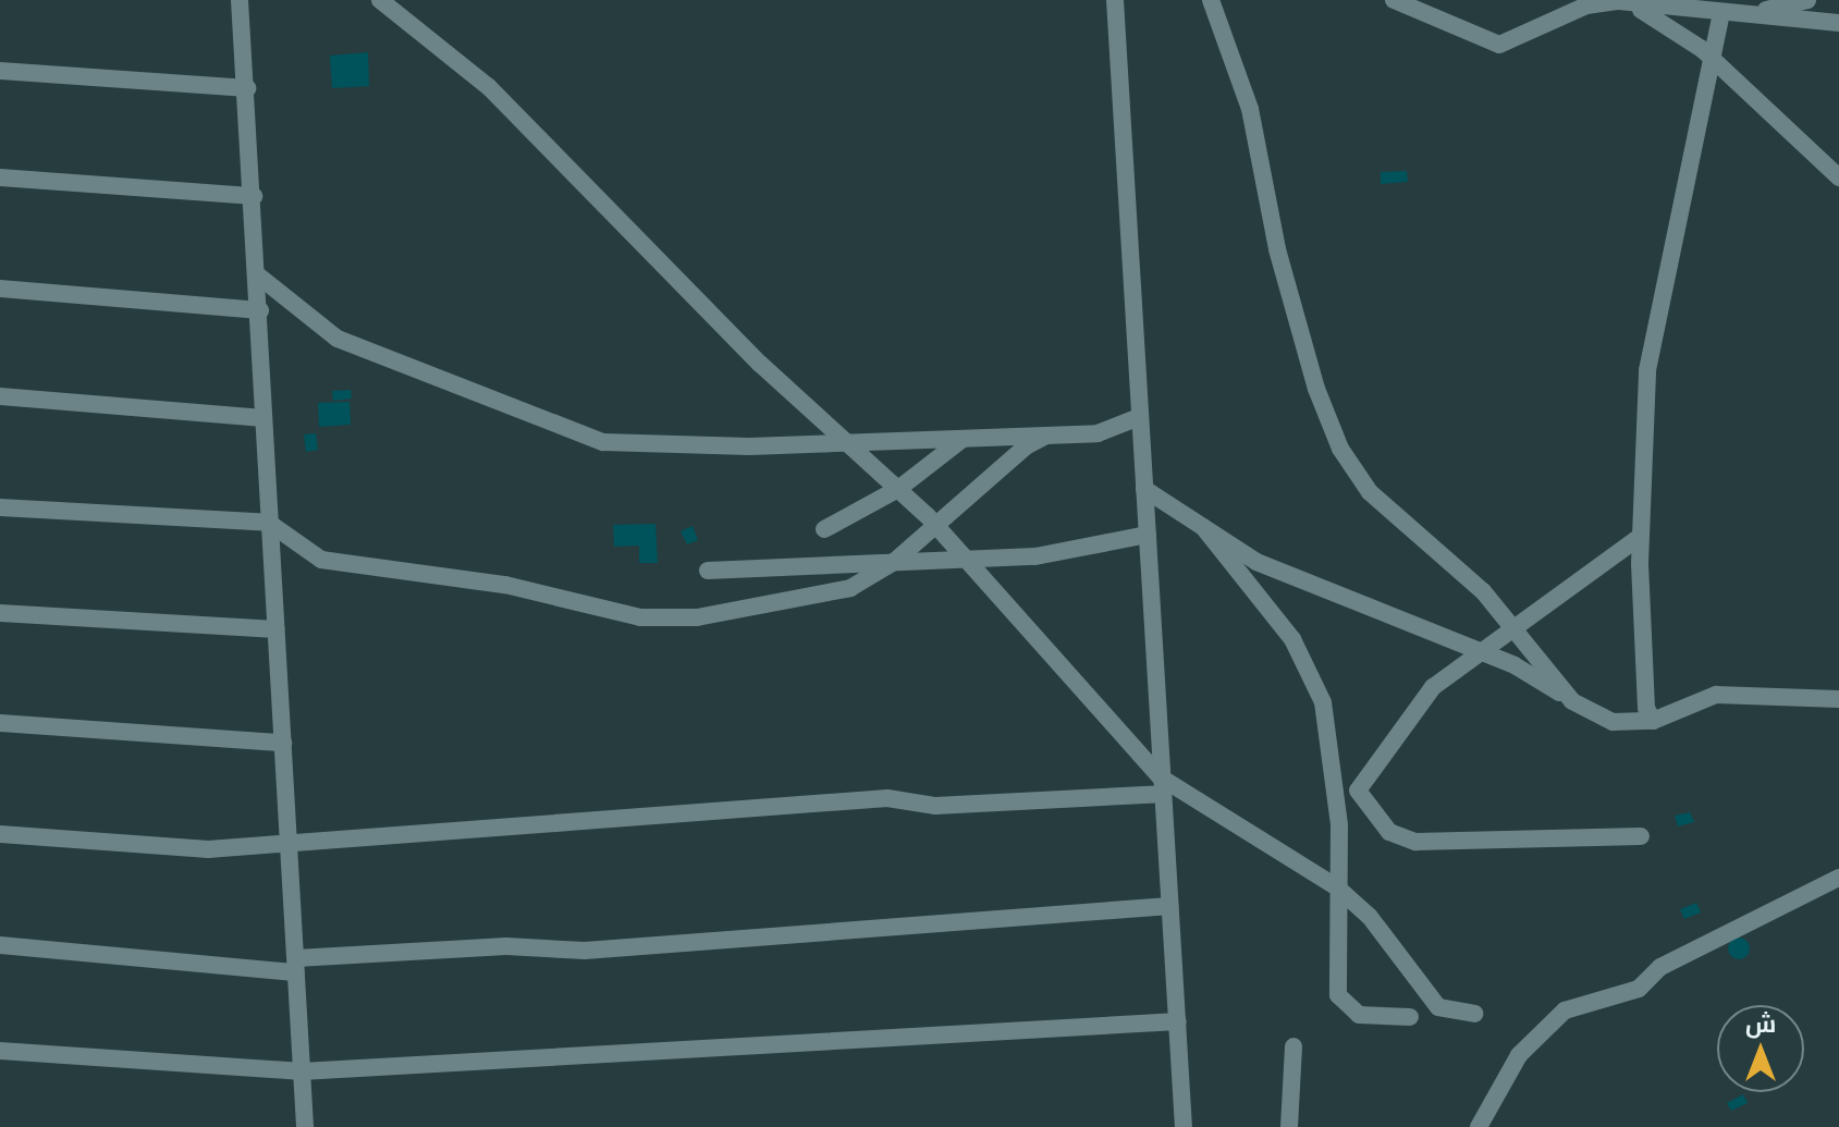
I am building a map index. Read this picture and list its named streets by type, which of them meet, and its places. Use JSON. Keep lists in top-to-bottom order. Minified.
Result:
{"north":"top"}
